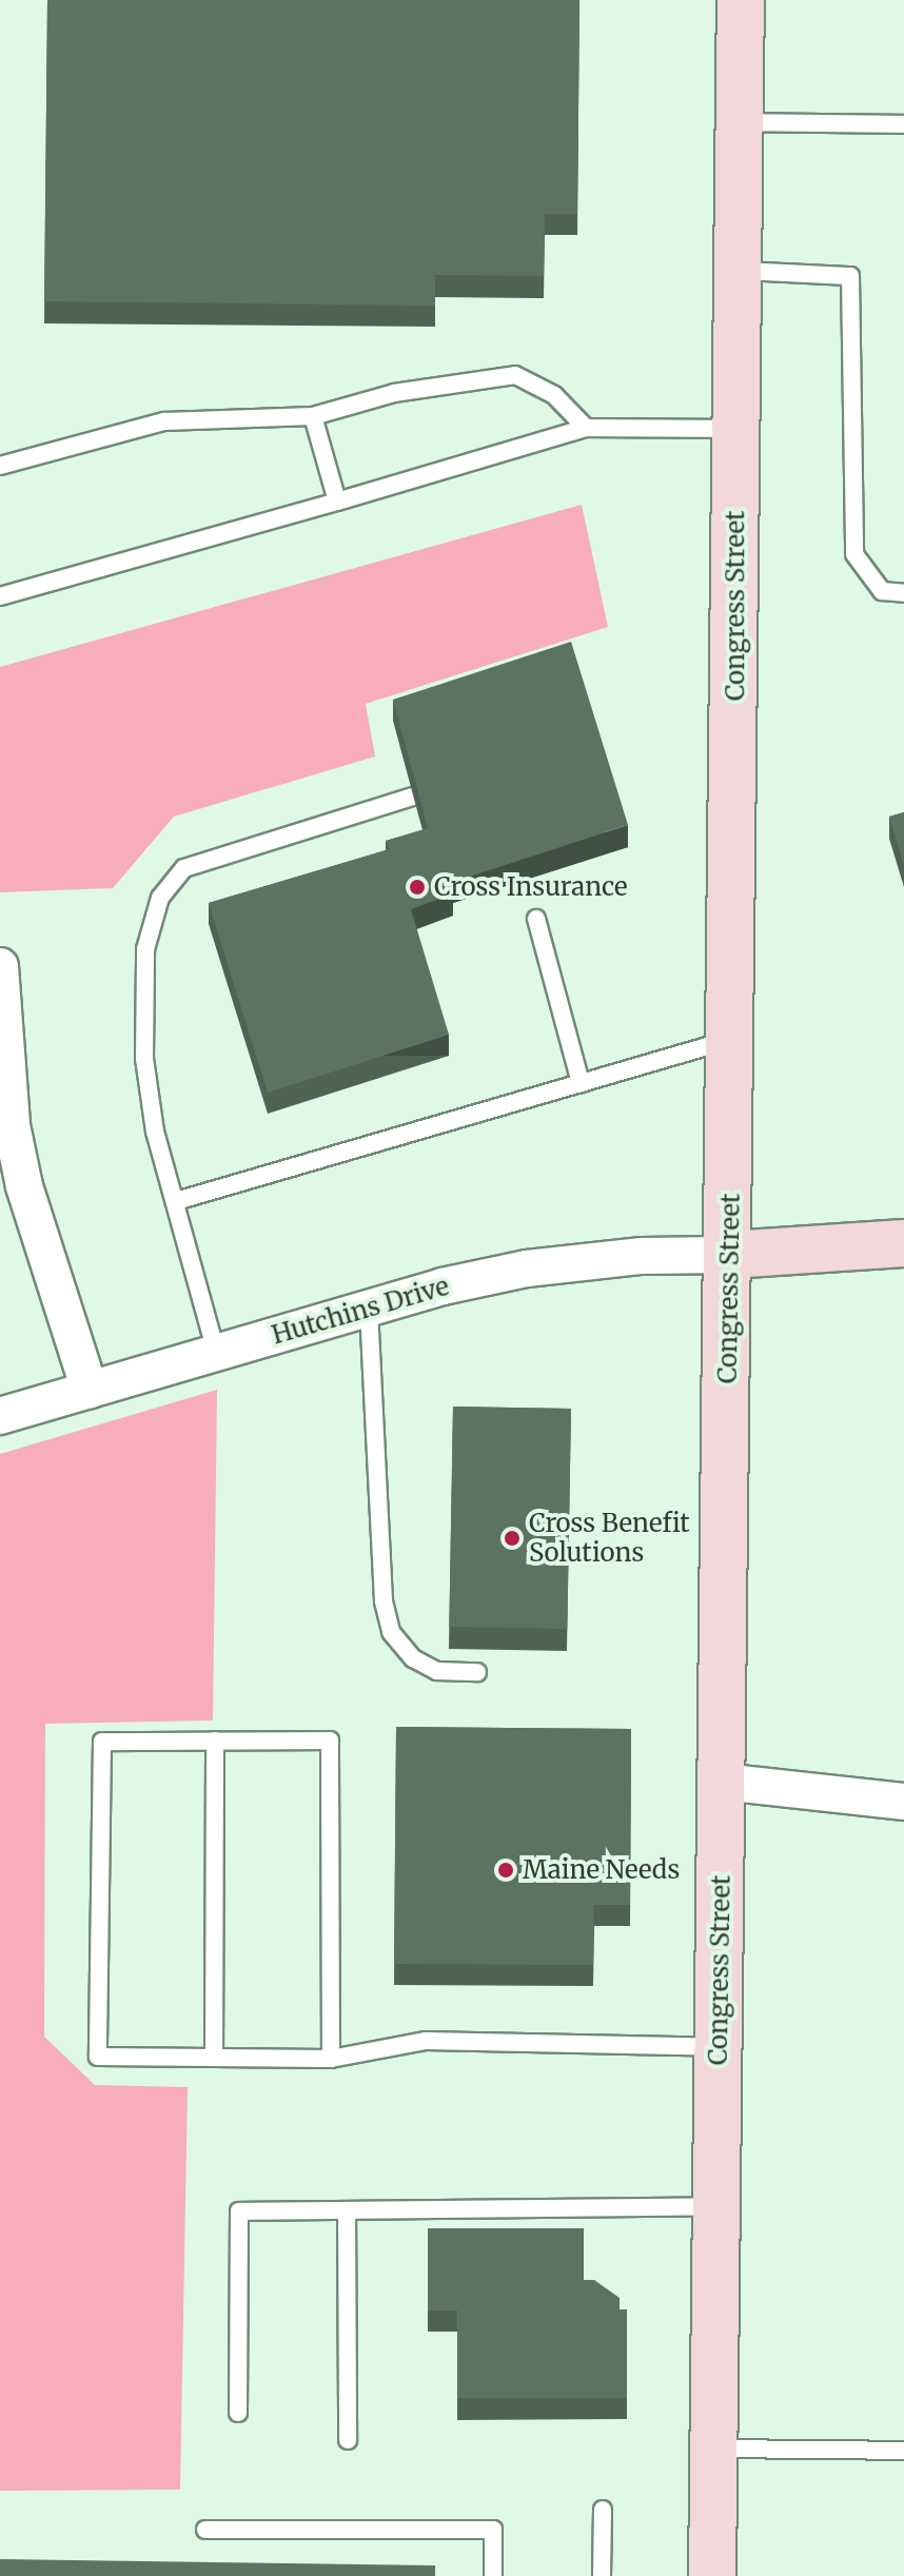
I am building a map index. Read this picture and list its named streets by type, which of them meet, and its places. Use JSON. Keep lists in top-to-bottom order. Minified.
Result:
{"streets":{"main road":["Congress Street"],"street":["Hutchins Drive"]},"crossings":[["Congress Street","Hutchins Drive"]],"places":["Cross Insurance","Cross Benefit Solutions","Maine Needs"]}
